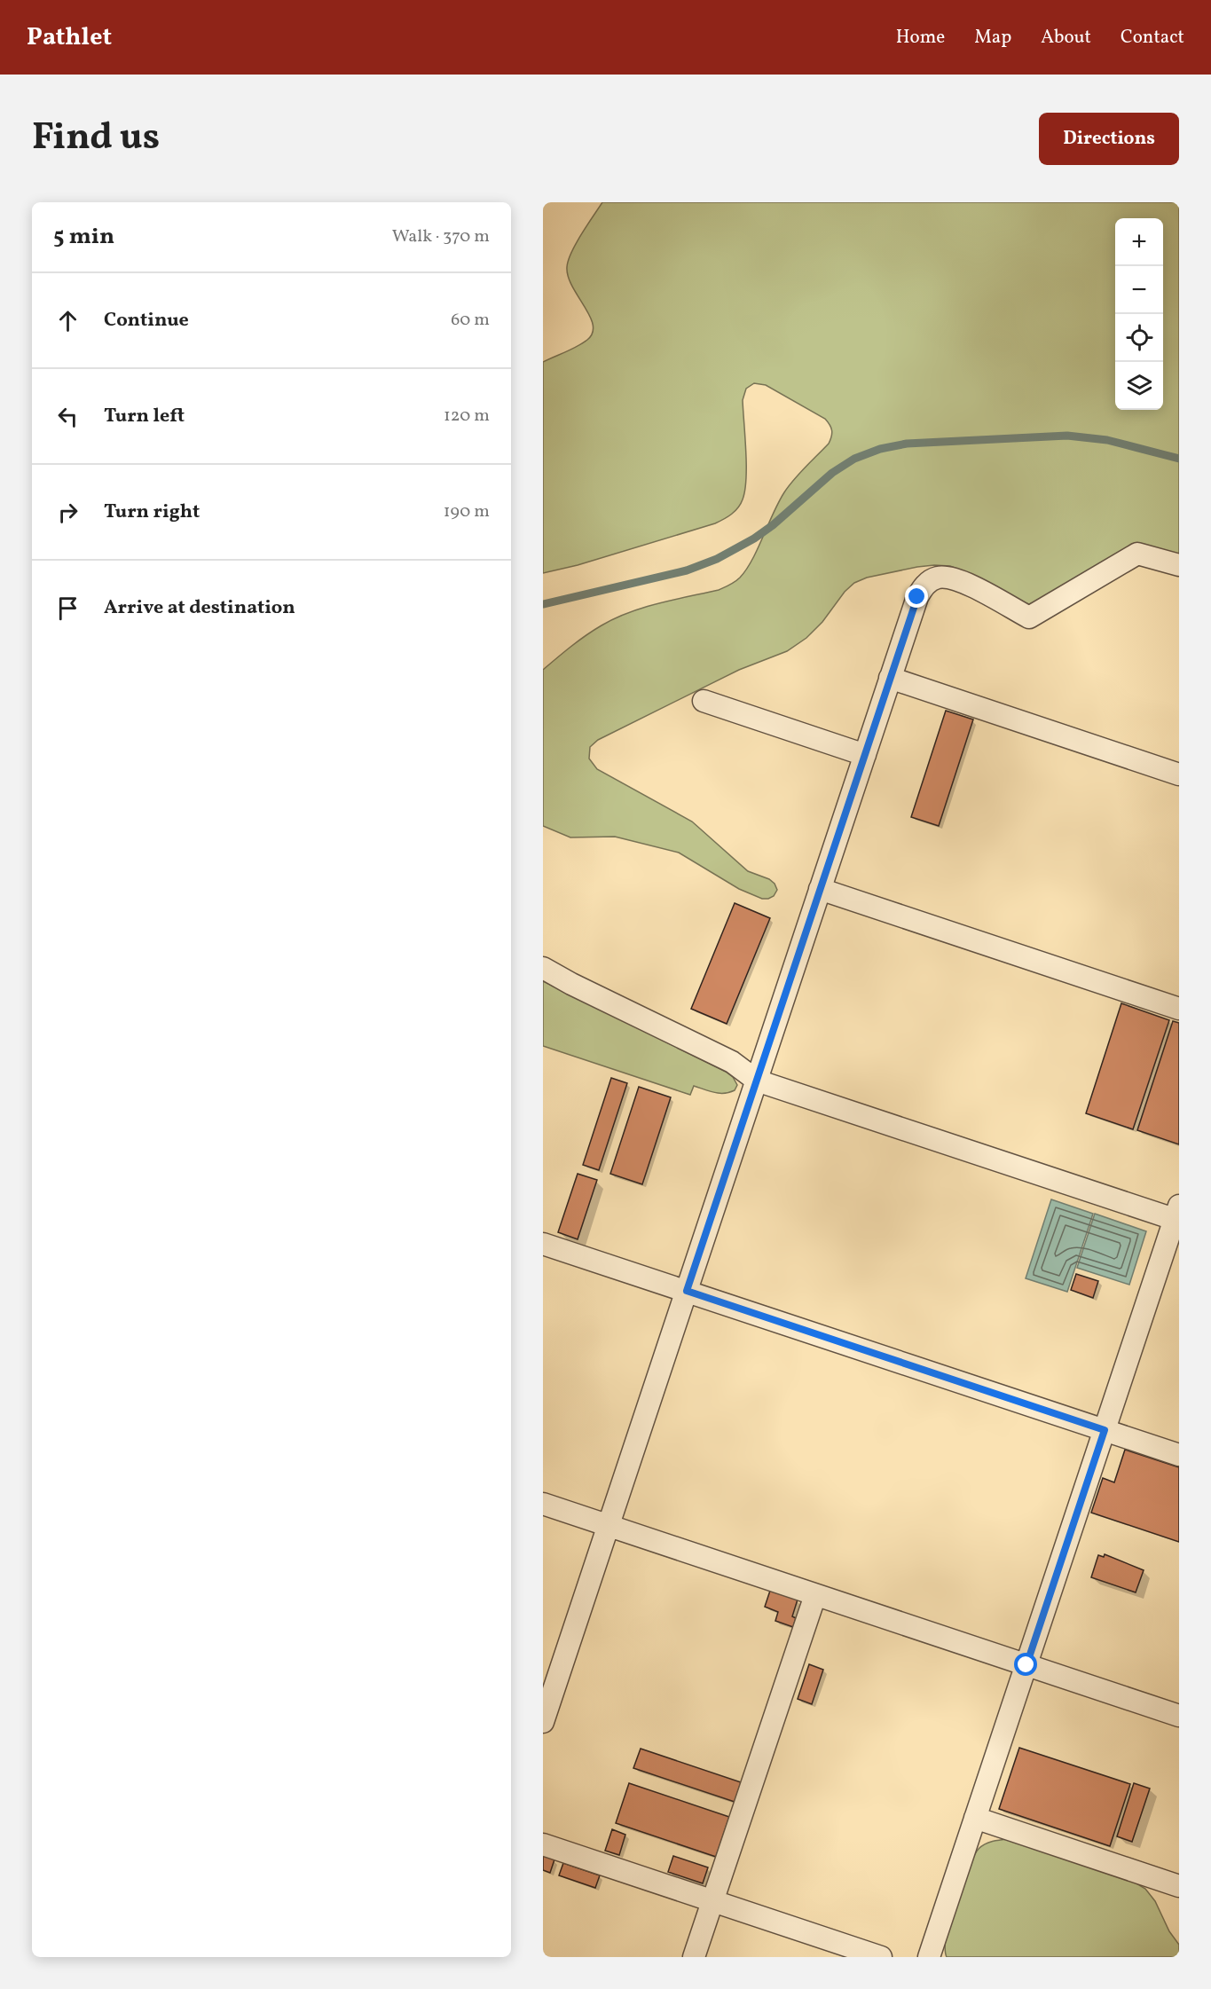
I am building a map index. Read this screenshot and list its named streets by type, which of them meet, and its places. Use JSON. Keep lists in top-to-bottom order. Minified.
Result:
{"page":{"header":"Pathlet","nav":["Home","Map","About","Contact"],"title":"Find us","buttons":"Directions","heading":["5 min","Walk · 370 m"],"map_buttons":["+","−"],"list":[["Continue","60 m"],["Turn left","120 m"],["Turn right","190 m"],"Arrive at destination"]}}
